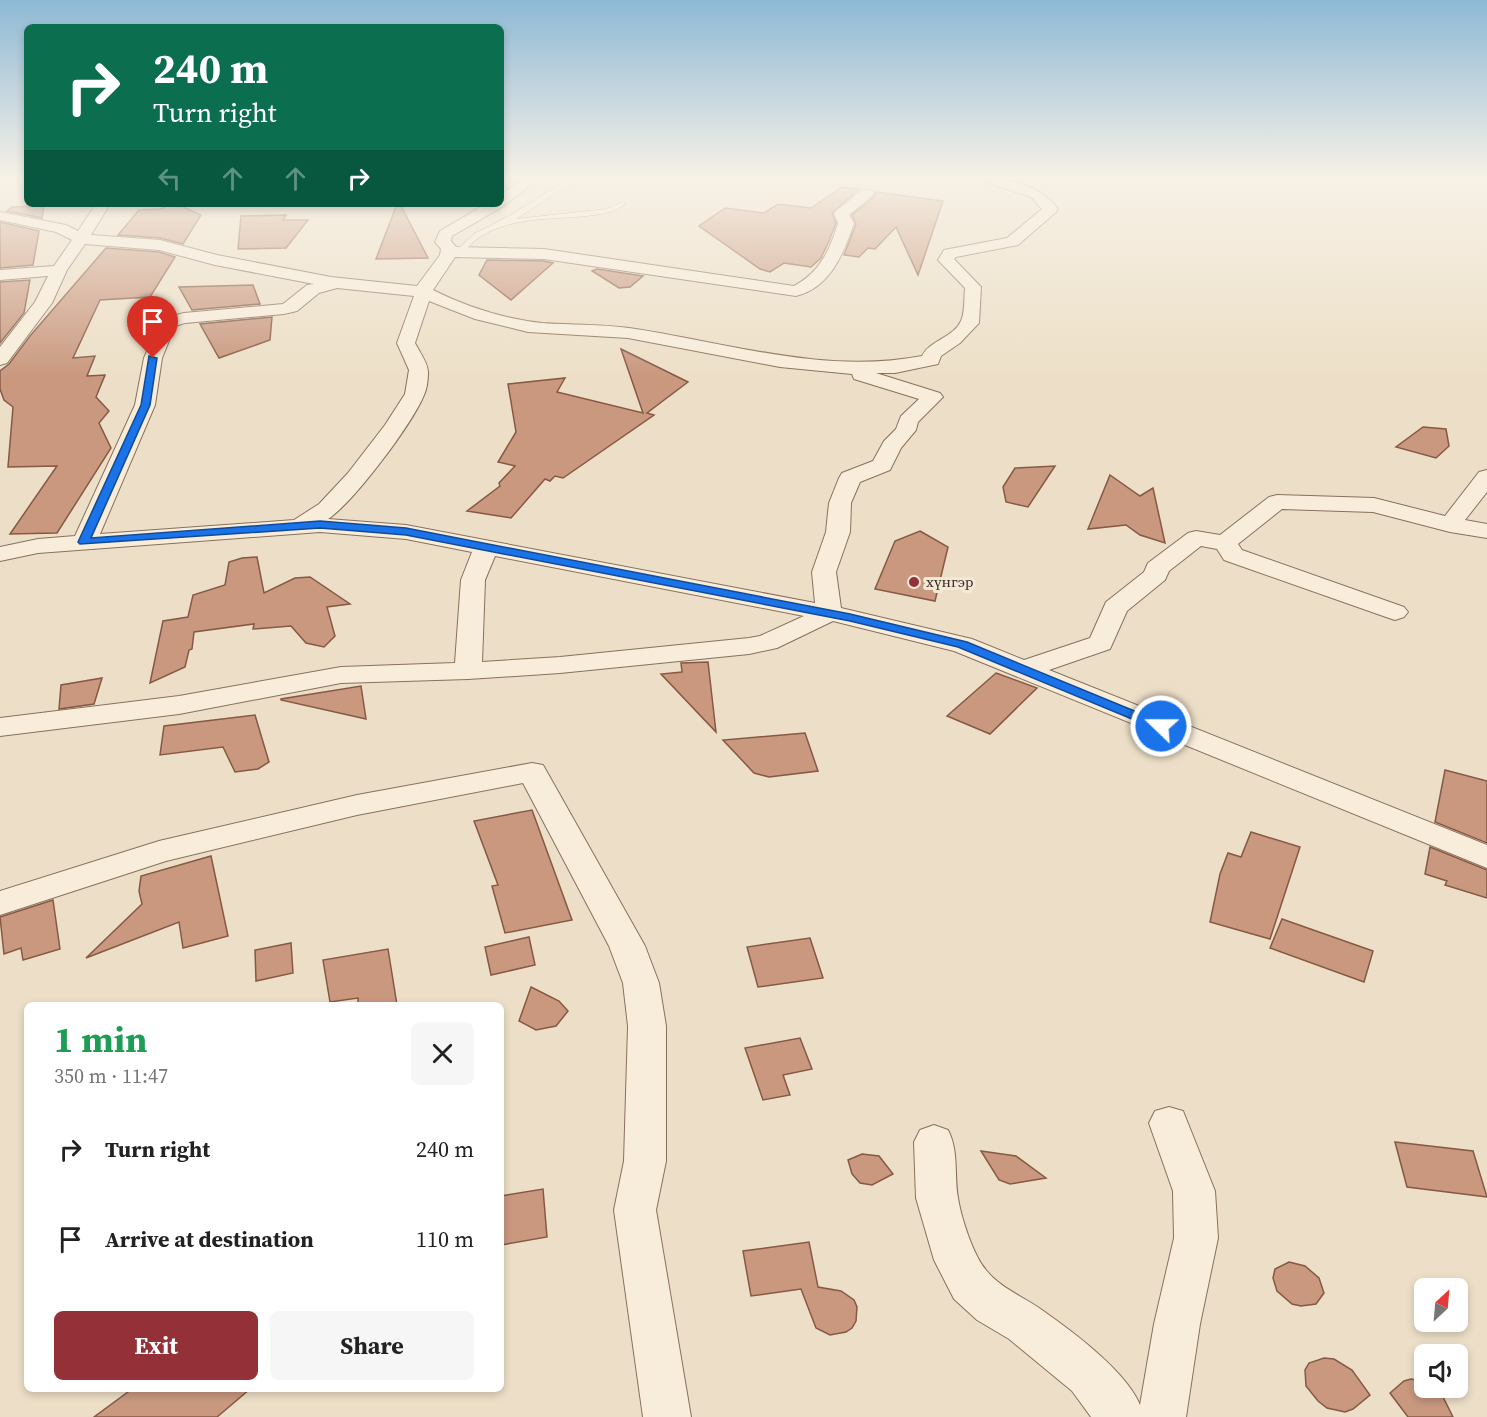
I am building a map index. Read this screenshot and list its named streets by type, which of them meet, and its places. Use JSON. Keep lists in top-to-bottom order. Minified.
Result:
{"places":["хүнгэр"],"north":"top right","page":{"turn":["240 m","Turn right"],"heading":["1 min","350 m · 11:47"],"list":[{"name":"Turn right","value":"240 m"},{"name":"Arrive at destination","value":"110 m"}],"buttons":["Exit","Share"]}}
